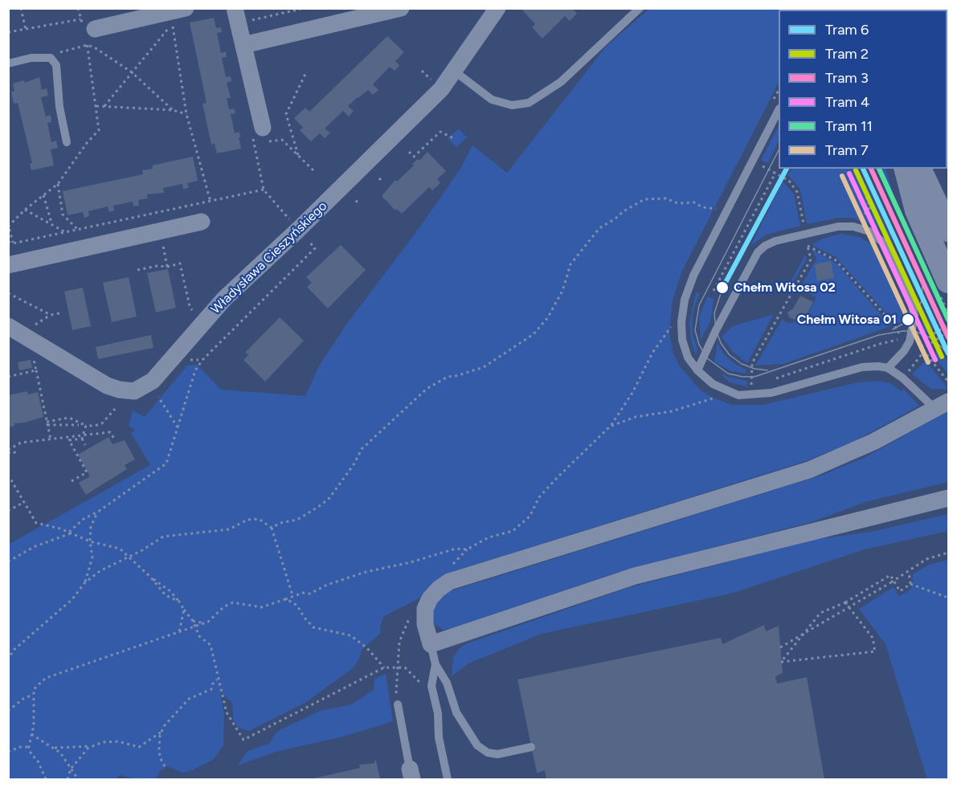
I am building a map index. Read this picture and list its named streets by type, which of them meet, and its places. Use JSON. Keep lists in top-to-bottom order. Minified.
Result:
{"streets":{"street":["Władysława Cieszyńskiego"]},"places":["Chełm Witosa 02","Chełm Witosa 01"],"lines":["tram line 6","tram line 3","tram line 11","tram line 2","tram line 4","tram line 7"],"legend":["Tram 6","Tram 2","Tram 3","Tram 4","Tram 11","Tram 7"]}
